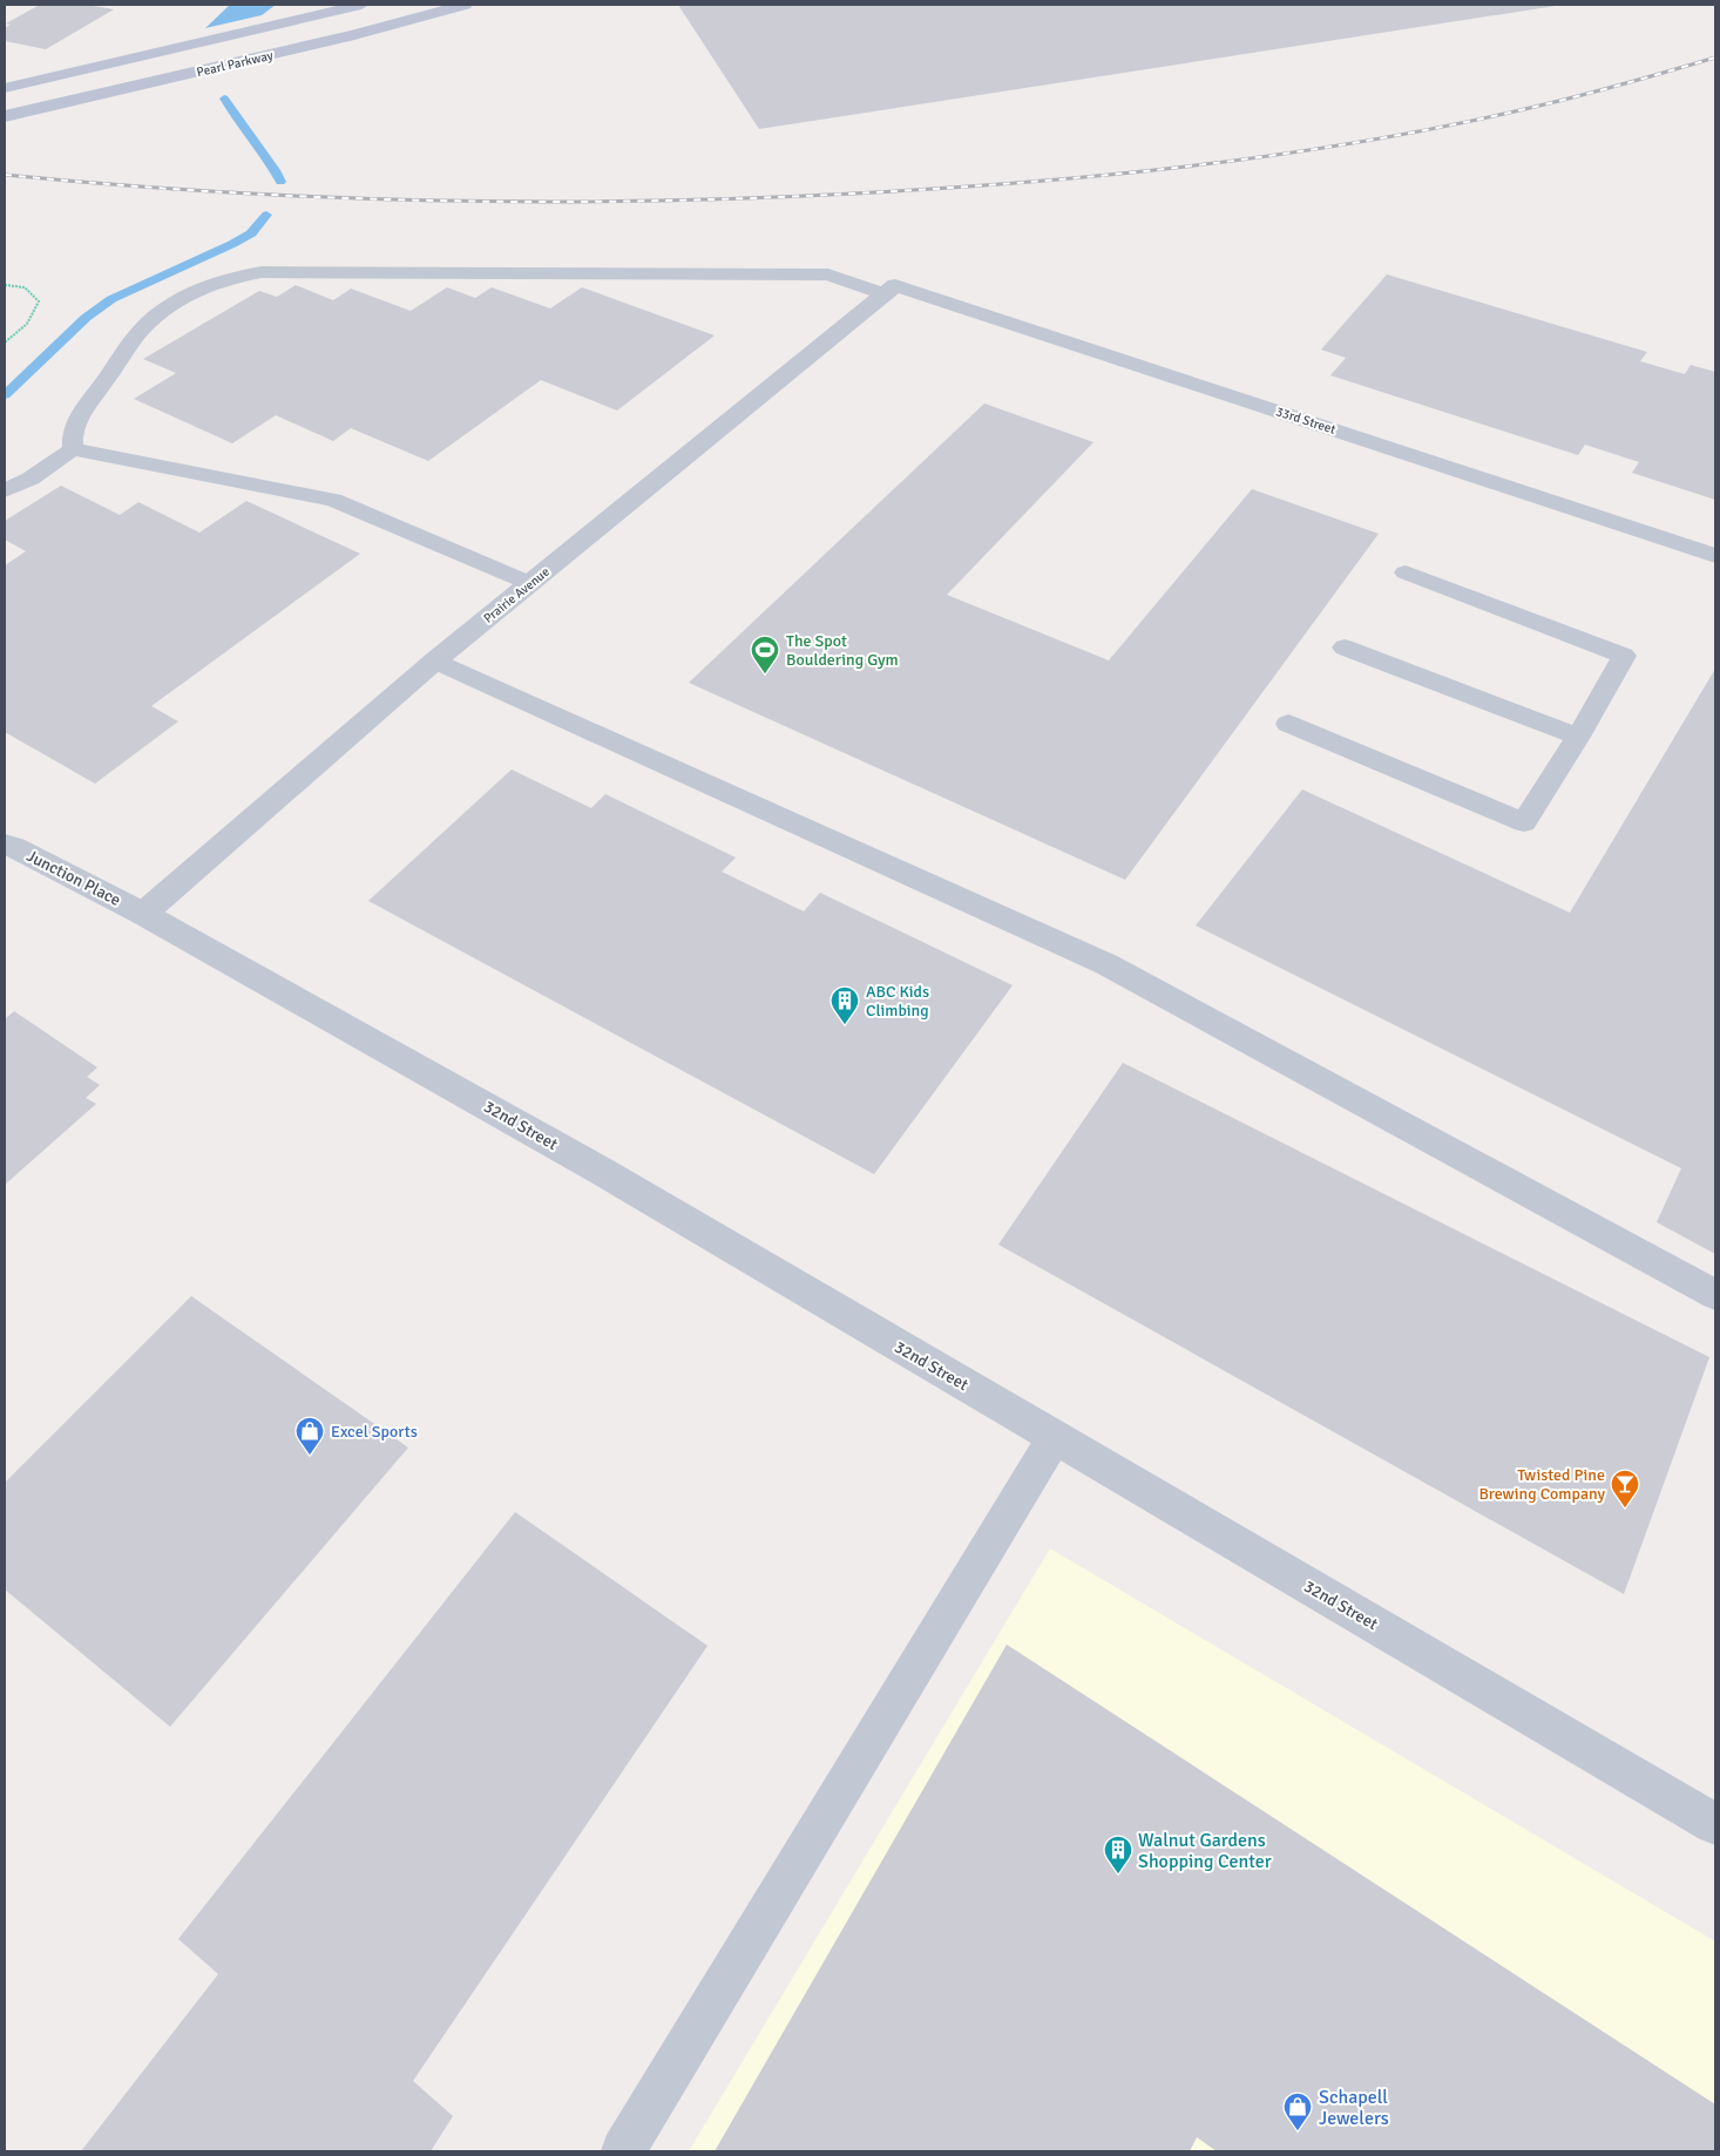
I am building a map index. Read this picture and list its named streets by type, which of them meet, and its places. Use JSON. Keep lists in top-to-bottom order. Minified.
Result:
{"streets":{"main road":["Pearl Parkway"],"street":["33rd Street","Prairie Avenue","Junction Place","32nd Street"]},"crossings":[["33rd Street","Prairie Avenue"],["Prairie Avenue","Junction Place"],["Prairie Avenue","32nd Street"],["Junction Place","32nd Street"]],"places":{"sports":["The Spot Bouldering Gym"],"building":["ABC Kids Climbing","Walnut Gardens Shopping Center"],"shop":["Excel Sports","Schapell Jewelers"],"bar":["Twisted Pine Brewing Company"]}}
